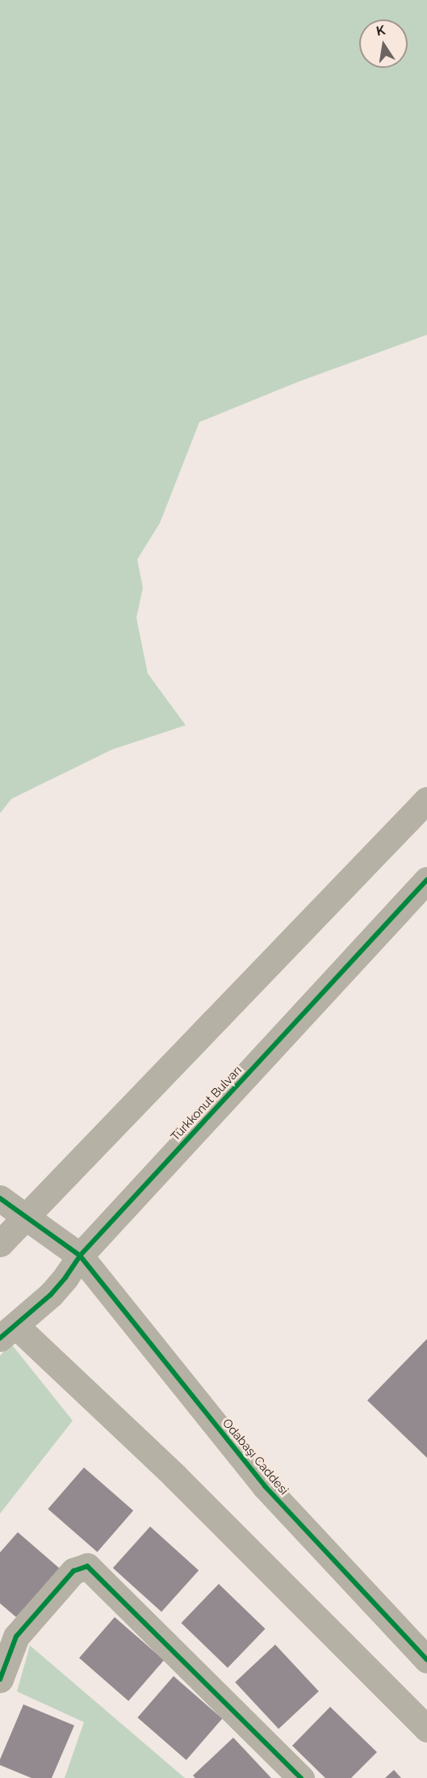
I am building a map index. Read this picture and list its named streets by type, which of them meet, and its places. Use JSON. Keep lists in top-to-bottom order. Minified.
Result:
{"streets":{"street":["Türkkonut Bulvarı","Odabaşı Caddesi"]},"crossings":[["Türkkonut Bulvarı","Odabaşı Caddesi"]],"north":"top"}
